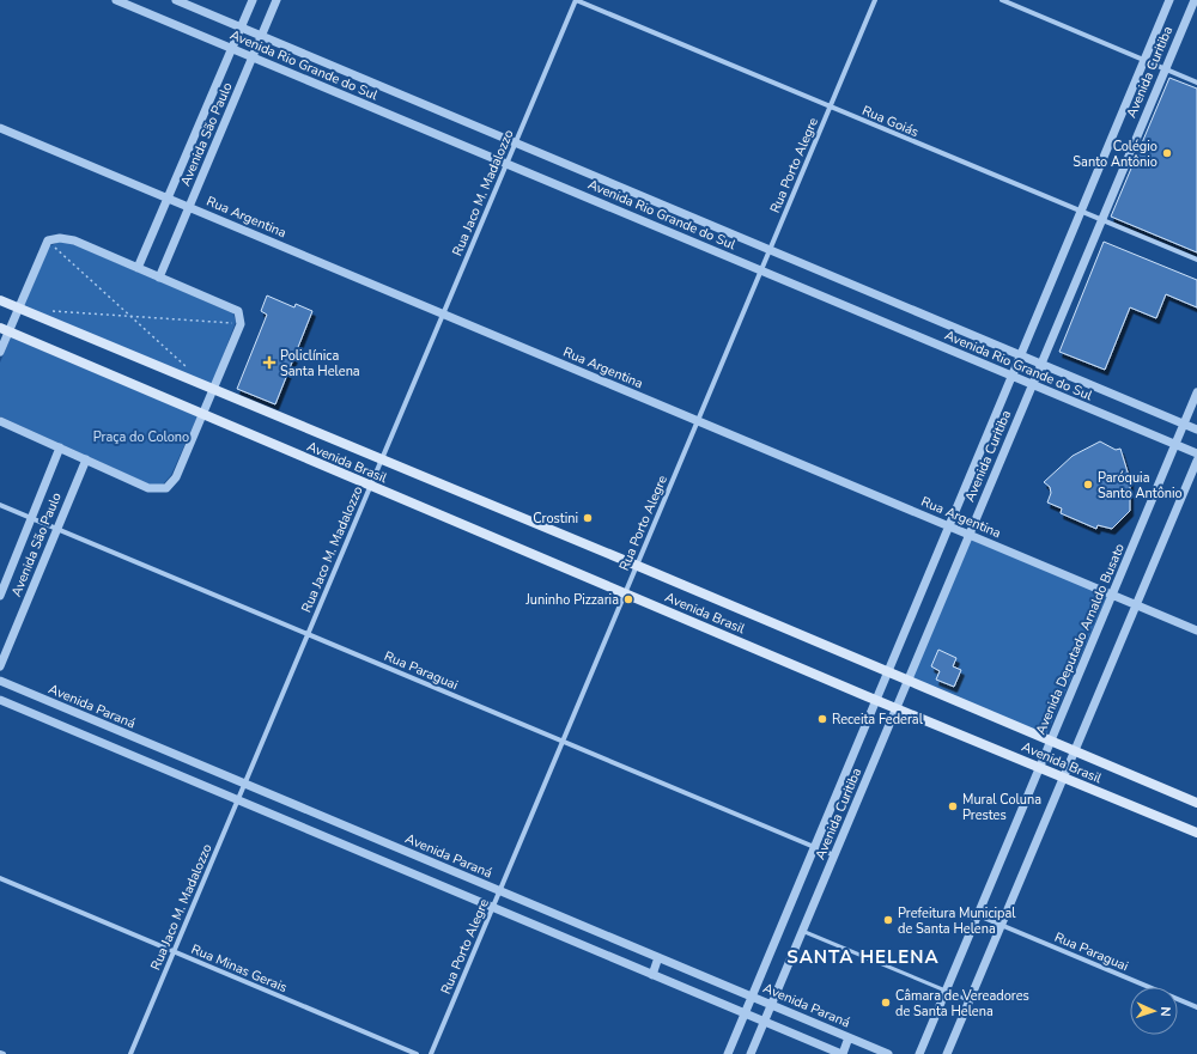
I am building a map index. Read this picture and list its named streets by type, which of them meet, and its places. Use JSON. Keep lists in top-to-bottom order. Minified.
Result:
{"streets":{"main road":["Avenida Brasil"],"street":["Avenida Rio Grande do Sul","Avenida Curitiba","Rua Goiás","Avenida São Paulo","Rua Porto Alegre","Rua Jaco M. Madalozzo","Rua Argentina","Avenida Deputado Arnaldo Busato","Rua Paraguai","Avenida Paraná","Rua Minas Gerais"]},"crossings":[["Avenida Rio Grande do Sul","Avenida Curitiba"],["Avenida Rio Grande do Sul","Avenida São Paulo"],["Avenida Rio Grande do Sul","Rua Porto Alegre"],["Avenida Rio Grande do Sul","Rua Jaco M. Madalozzo"],["Avenida Rio Grande do Sul","Avenida Deputado Arnaldo Busato"],["Avenida Curitiba","Rua Goiás"],["Avenida Curitiba","Rua Argentina"],["Avenida Curitiba","Avenida Brasil"],["Avenida Curitiba","Rua Paraguai"],["Avenida Curitiba","Avenida Paraná"],["Rua Goiás","Rua Porto Alegre"],["Rua Goiás","Rua Jaco M. Madalozzo"],["Avenida São Paulo","Rua Argentina"],["Avenida São Paulo","Rua Paraguai"],["Rua Porto Alegre","Rua Argentina"],["Rua Porto Alegre","Avenida Brasil"],["Rua Porto Alegre","Rua Paraguai"],["Rua Porto Alegre","Avenida Paraná"],["Rua Jaco M. Madalozzo","Rua Argentina"],["Rua Jaco M. Madalozzo","Avenida Brasil"],["Rua Jaco M. Madalozzo","Rua Paraguai"],["Rua Jaco M. Madalozzo","Avenida Paraná"],["Rua Jaco M. Madalozzo","Rua Minas Gerais"],["Rua Argentina","Avenida Deputado Arnaldo Busato"],["Avenida Brasil","Avenida Deputado Arnaldo Busato"],["Avenida Deputado Arnaldo Busato","Rua Paraguai"]],"districts":["SANTA HELENA"],"parks":["Praça do Colono"],"places":{"other":["Colégio Santo Antônio","Paróquia Santo Antônio","Crostini","Juninho Pizzaria","Receita Federal","Mural Coluna Prestes","Prefeitura Municipal de Santa Helena","Câmara de Vereadores de Santa Helena"],"health":["Policlínica Santa Helena"]},"north":"right"}
